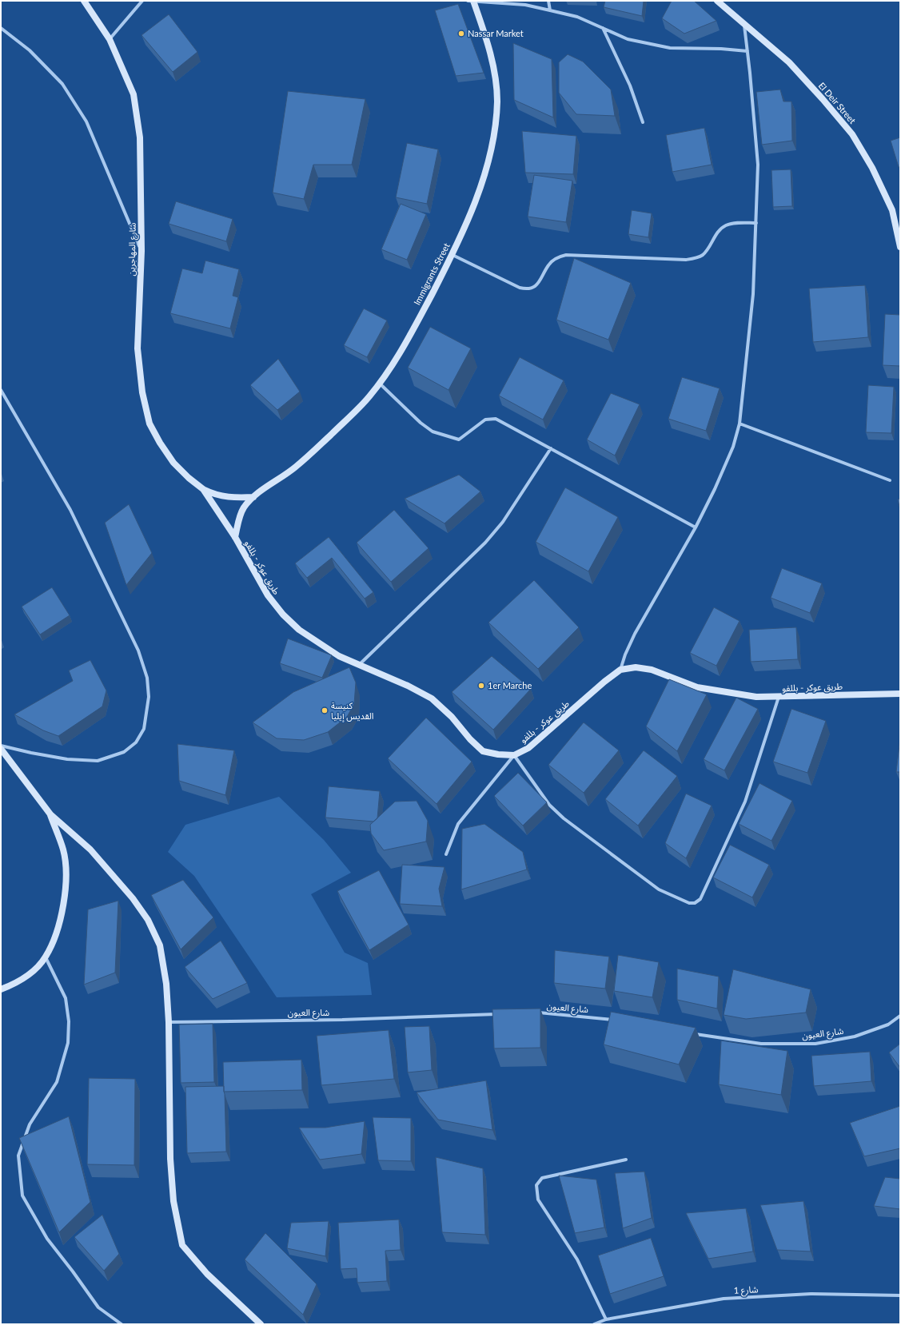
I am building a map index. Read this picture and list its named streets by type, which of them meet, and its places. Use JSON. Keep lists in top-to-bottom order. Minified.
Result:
{"streets":{"street":["El Deir Street","شارع المهاجرين","Immigrants Street","طريق عوكر - بللفو","شارع العيون","شارع 1"]},"crossings":[["شارع المهاجرين","Immigrants Street"],["شارع المهاجرين","طريق عوكر - بللفو"],["Immigrants Street","طريق عوكر - بللفو"]],"places":["Nassar Market","1er Marche","كنيسة القديس إيليا"]}
